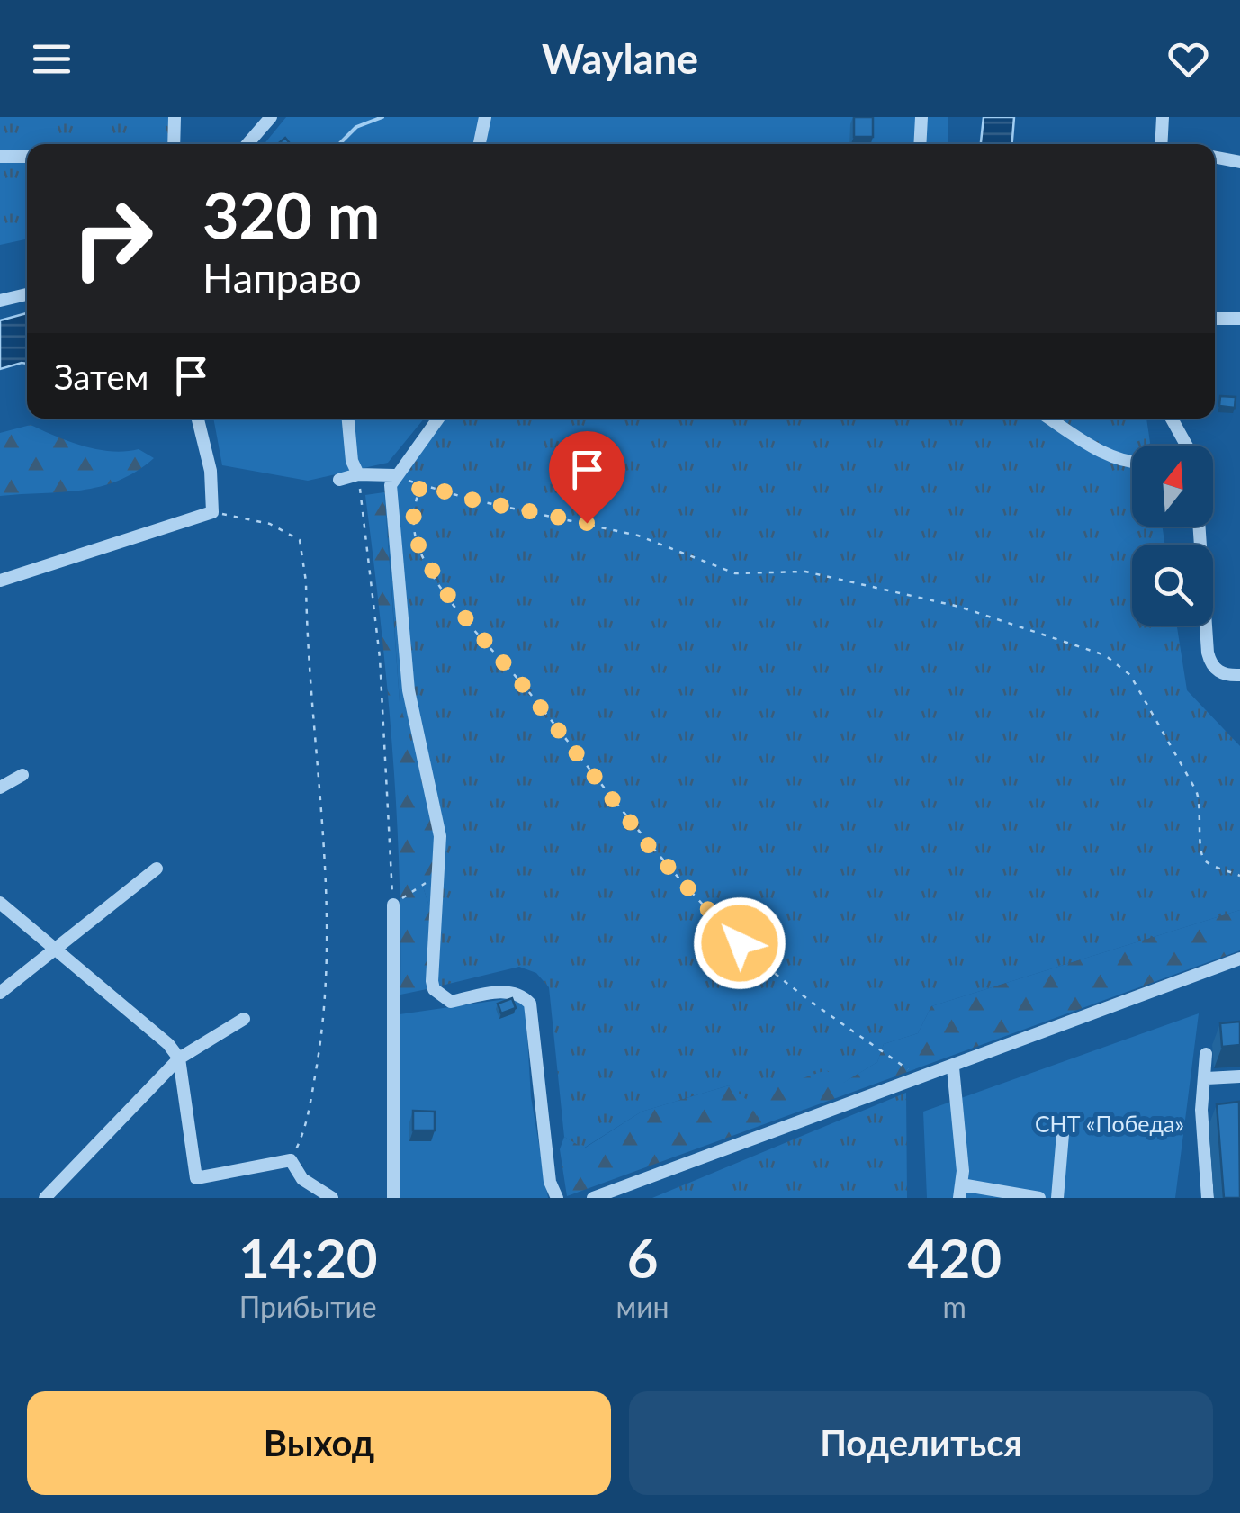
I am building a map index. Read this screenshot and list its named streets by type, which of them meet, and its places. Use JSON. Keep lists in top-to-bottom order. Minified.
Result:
{"parks":["СНТ «Победа»"],"north":"top","page":{"header":"Waylane","turn":["320 m","Направо"],"then":"Затем","eta":["14:20","Прибытие","6","мин","420","m"],"buttons":["Выход","Поделиться"]}}
